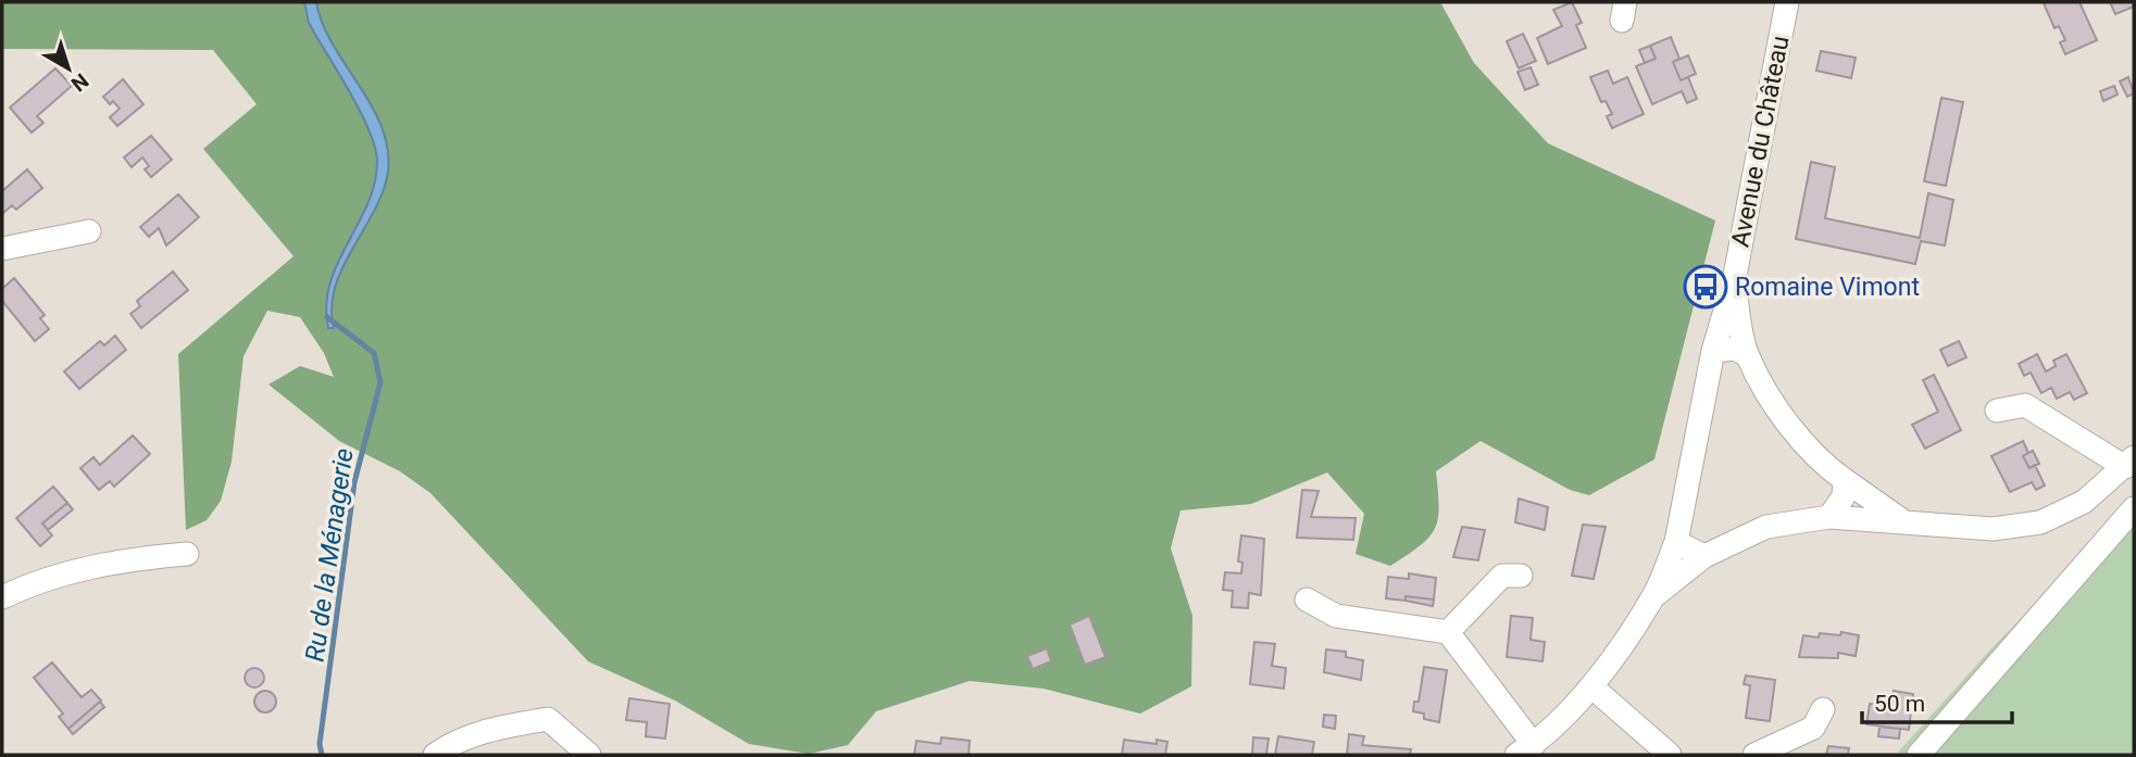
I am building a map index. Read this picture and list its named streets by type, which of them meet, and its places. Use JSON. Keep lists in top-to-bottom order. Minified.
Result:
{"streets":{"street":["Avenue du Château"]},"water":["Ru de la Ménagerie"],"places":{"bus stop":["Romaine Vimont"]},"scale_bar":"50 m","north":"bottom right"}
